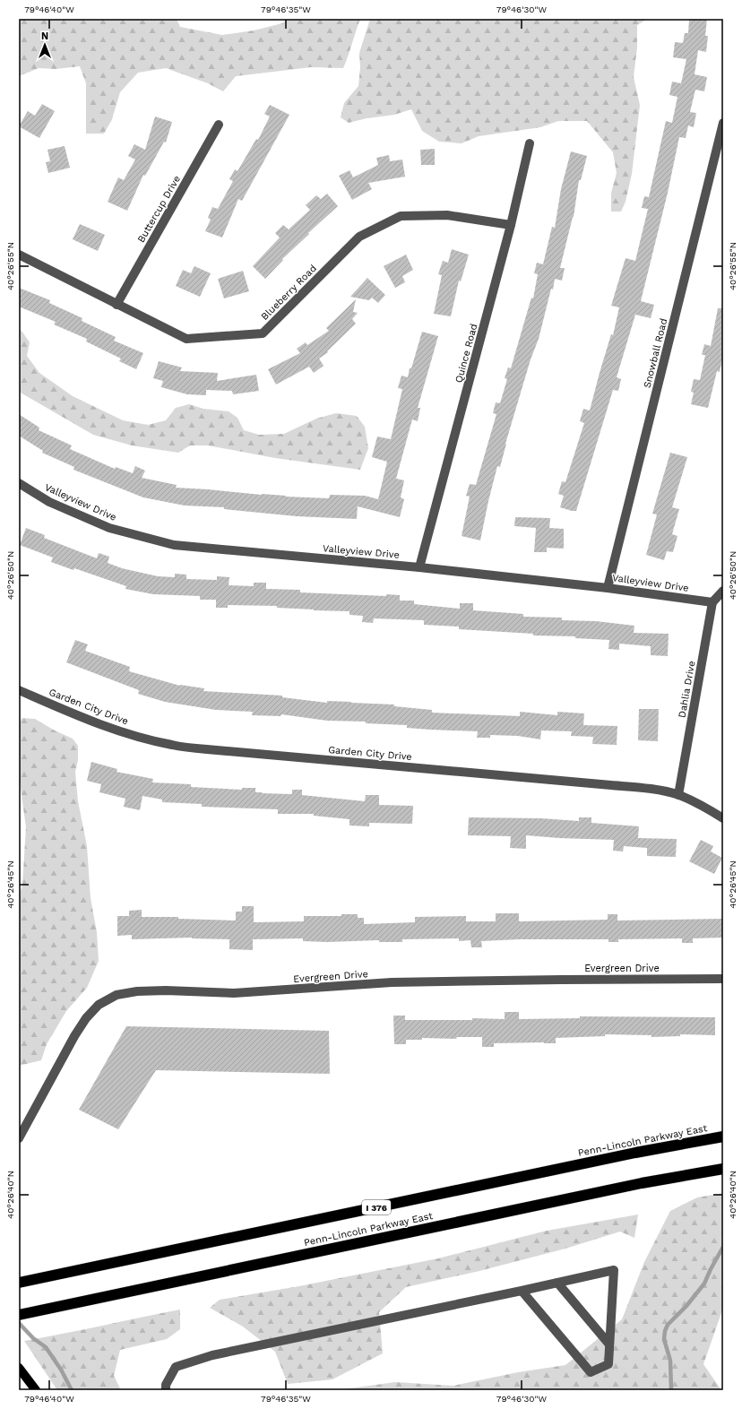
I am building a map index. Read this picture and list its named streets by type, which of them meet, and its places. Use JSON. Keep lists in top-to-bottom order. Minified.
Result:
{"streets":{"highway":["Penn-Lincoln Parkway East","I 376"],"street":["Buttercup Drive","Blueberry Road","Quince Road","Snowball Road","Valleyview Drive","Dahlia Drive","Garden City Drive","Evergreen Drive"]},"crossings":[["Buttercup Drive","Blueberry Road"],["Blueberry Road","Quince Road"],["Quince Road","Valleyview Drive"],["Snowball Road","Valleyview Drive"],["Valleyview Drive","Dahlia Drive"],["Dahlia Drive","Garden City Drive"]],"north":"top","coordinates":["79°46'40\"W","79°46'35\"W","79°46'30\"W","40°26'55\"N","40°26'50\"N","40°26'45\"N","40°26'40\"N"]}
